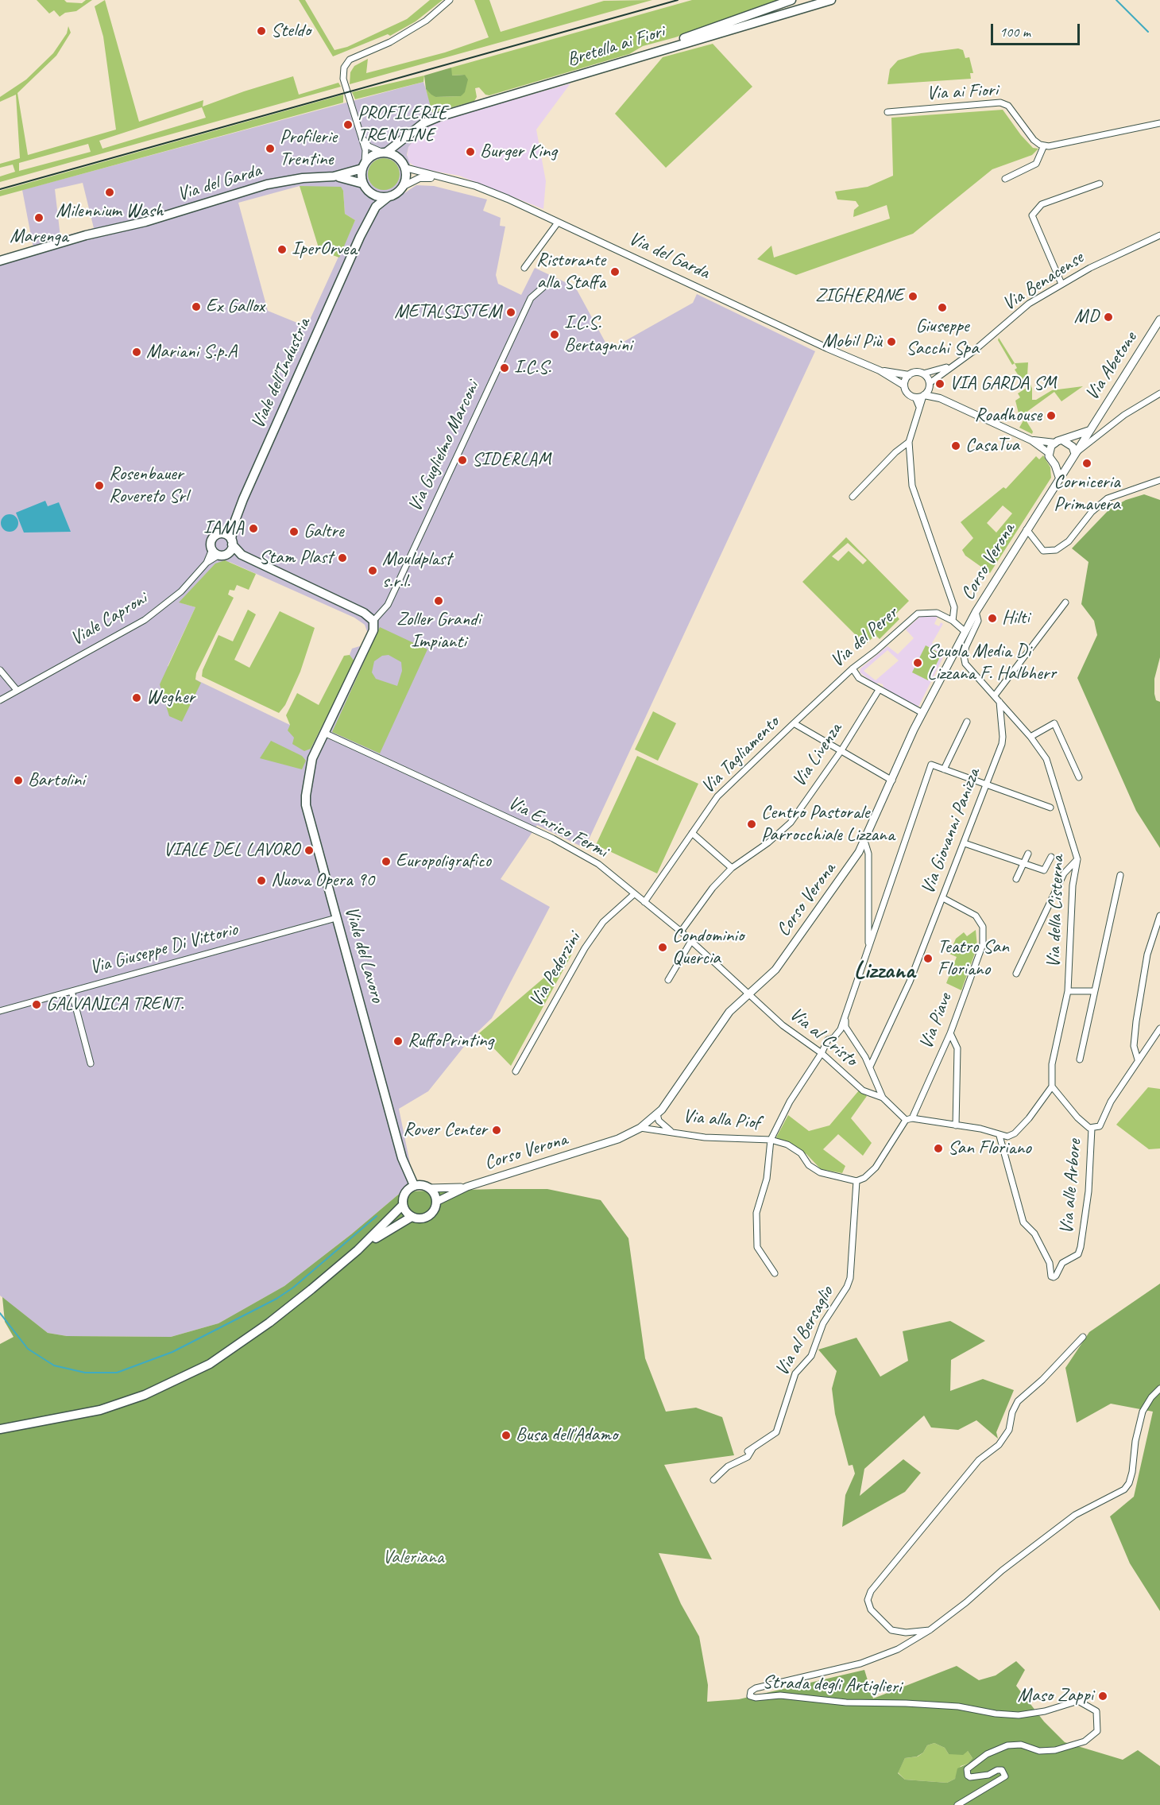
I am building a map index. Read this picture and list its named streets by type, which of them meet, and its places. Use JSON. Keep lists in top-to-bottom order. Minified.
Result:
{"streets":{"main road":["Bretella ai Fiori","Via del Garda","Via Abetone","Viale dell'Industria","Corso Verona","Viale Caproni","Viale del Lavoro"],"street":["Via ai Fiori","Via Benacense","Via Guglielmo Marconi","Via del Perer","Via Tagliamento","Via Livenza","Via Enrico Fermi","Via Giovanni Panizza","Via della Cisterna","Via Giuseppe Di Vittorio","Via Pederzini","Via Piave","Via al Cristo","Via alla Piof","Via alle Arbore","Via al Bersaglio","Strada degli Artiglieri"]},"crossings":[["Bretella ai Fiori","Via del Garda"],["Bretella ai Fiori","Viale dell'Industria"],["Via del Garda","Viale dell'Industria"],["Via Abetone","Corso Verona"],["Viale dell'Industria","Viale Caproni"],["Via Guglielmo Marconi","Viale del Lavoro"],["Corso Verona","Via del Perer"],["Corso Verona","Via Tagliamento"],["Corso Verona","Via Enrico Fermi"],["Corso Verona","Via al Cristo"],["Corso Verona","Via alla Piof"],["Via del Perer","Via Tagliamento"],["Via Tagliamento","Via Livenza"],["Via Tagliamento","Via Enrico Fermi"],["Via Livenza","Via Enrico Fermi"],["Via Enrico Fermi","Viale del Lavoro"],["Via Enrico Fermi","Via Pederzini"],["Via Enrico Fermi","Via al Cristo"],["Via Giovanni Panizza","Via della Cisterna"],["Via Giovanni Panizza","Via Piave"],["Via Giuseppe Di Vittorio","Viale del Lavoro"],["Via Piave","Via alla Piof"],["Via Piave","Via al Bersaglio"],["Via alla Piof","Via al Bersaglio"]],"districts":["Lizzana"],"parks":["Valeriana"],"places":["Steldo","PROFILERIE TRENTINE","Profilerie Trentine","Burger King","Milennium Wash","Marenga","IperOrvea","Ristorante alla Staffa","ZIGHERANE","Ex Gallox","Giuseppe Sacchi Spa","METALSISTEM","MD","I.C.S. Bertagnini","Mobil Più","Mariani S.p.A","I.C.S.","VIA GARDA SM","Roadhouse","CasaTua","SIDERLAM","Corniceria Primavera","Rosenbauer Rovereto Srl","IAMA","Galtre","Stam Plast","Mouldplast s.r.l.","Zoller Grandi Impianti","Hilti","Scuola Media Di Lizzana F. Halbherr","Wegher","Bartolini","Centro Pastorale Parrocchiale Lizzana","VIALE DEL LAVORO","Europoligrafico","Nuova Opera 90","Condominio Quercia","Teatro San Floriano","GALVANICA TRENT.","RuffoPrinting","Rover Center","San Floriano","Busa dell'Adamo","Maso Zappi"],"scale_bar":"100 m"}
